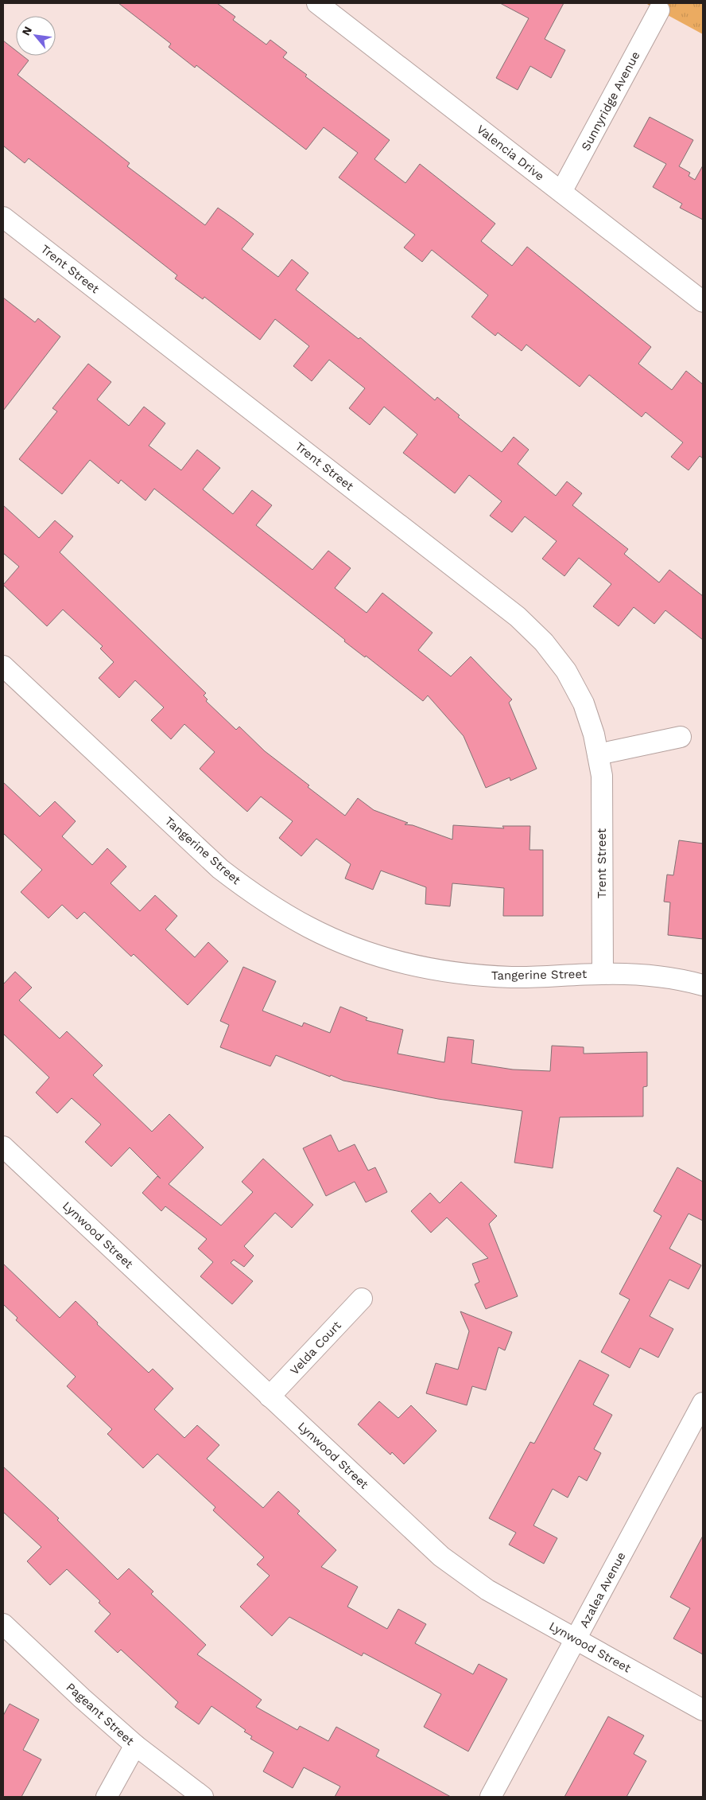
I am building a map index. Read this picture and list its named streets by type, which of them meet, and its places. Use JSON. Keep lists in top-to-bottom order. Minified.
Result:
{"streets":{"street":["Sunnyridge Avenue","Valencia Drive","Trent Street","Tangerine Street","Lynwood Street","Velda Court","Azalea Avenue","Pageant Street"]},"crossings":[["Sunnyridge Avenue","Valencia Drive"],["Trent Street","Tangerine Street"],["Lynwood Street","Velda Court"],["Lynwood Street","Azalea Avenue"]],"north":"top left"}
